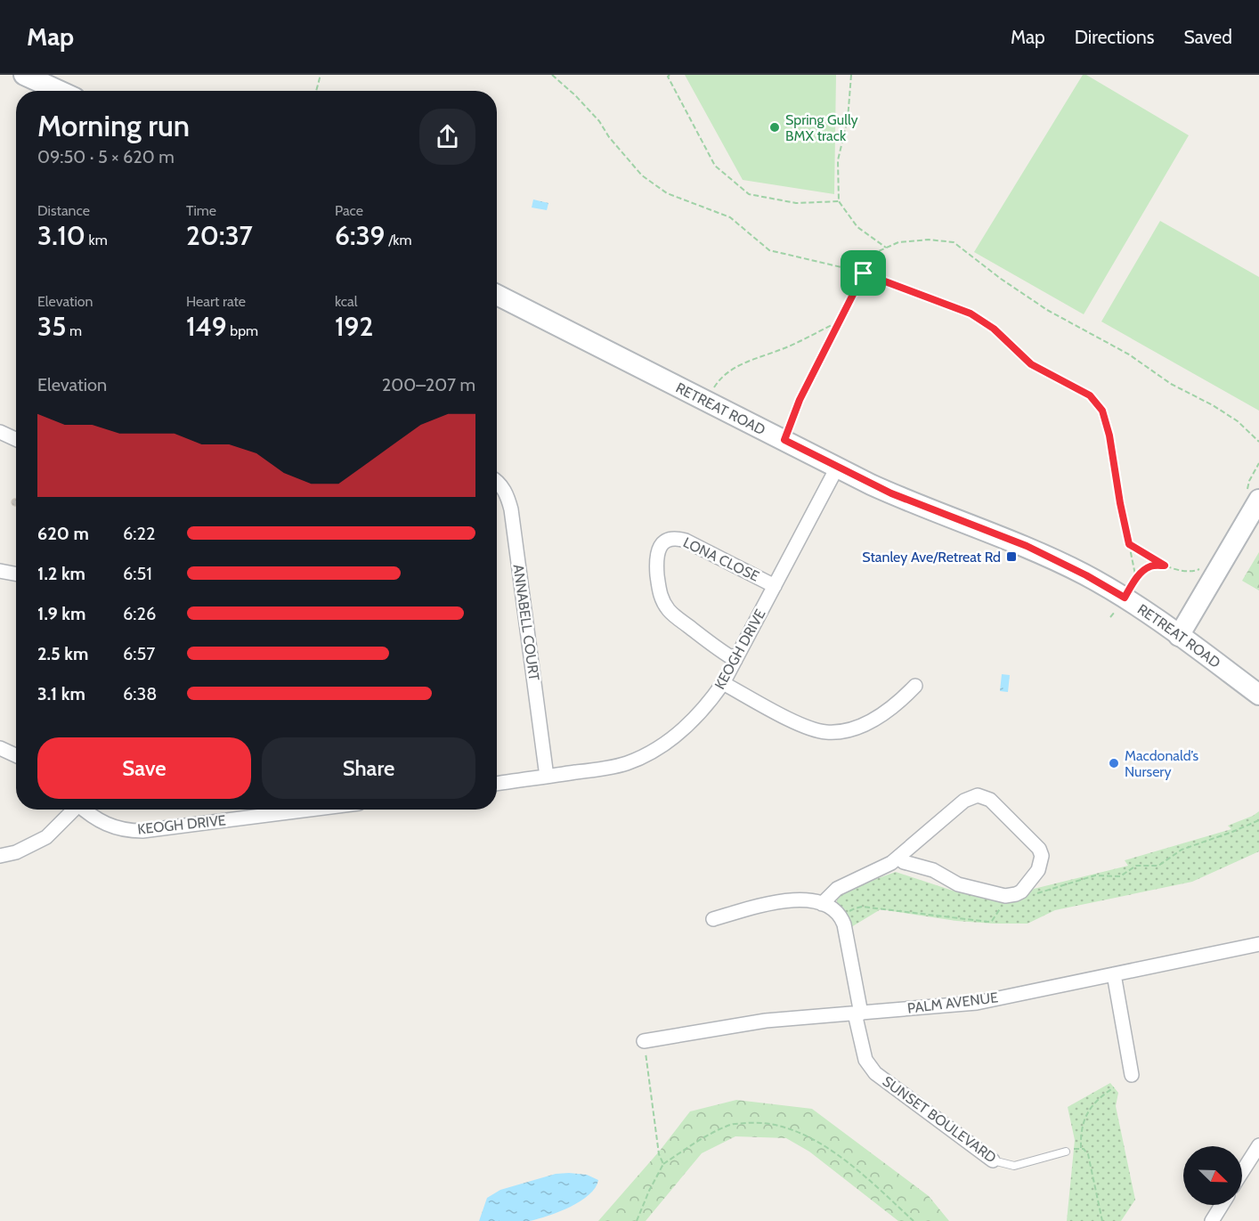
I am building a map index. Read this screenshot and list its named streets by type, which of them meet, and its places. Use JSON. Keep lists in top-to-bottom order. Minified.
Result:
{"streets":{"street":["RETREAT ROAD","LONA CLOSE","ANNABELL COURT","KEOGH DRIVE","PALM AVENUE","SUNSET BOULEVARD"]},"crossings":[["RETREAT ROAD","KEOGH DRIVE"],["LONA CLOSE","KEOGH DRIVE"],["ANNABELL COURT","KEOGH DRIVE"],["PALM AVENUE","SUNSET BOULEVARD"]],"places":{"other":["Spring Gully BMX track","Macdonald’s Nursery"],"transit":["Stanley Ave/Retreat Rd"]},"north":"bottom right","page":{"header":"Map","nav":["Map","Directions","Saved"],"heading":["Morning run","09:50 · 5 × 620 m"],"stats":[["Distance","3.10 km"],["Time","20:37"],["Pace","6:39 /km"],["Elevation","35 m"],["Heart rate","149 bpm"],["kcal","192"]],"chart":["Elevation","200–207 m"],"list":[{"name":"620 m","note":"6:22"},{"name":"1.2 km","note":"6:51"},{"name":"1.9 km","note":"6:26"},{"name":"2.5 km","note":"6:57"},{"name":"3.1 km","note":"6:38"}],"buttons":["Save","Share"]}}
